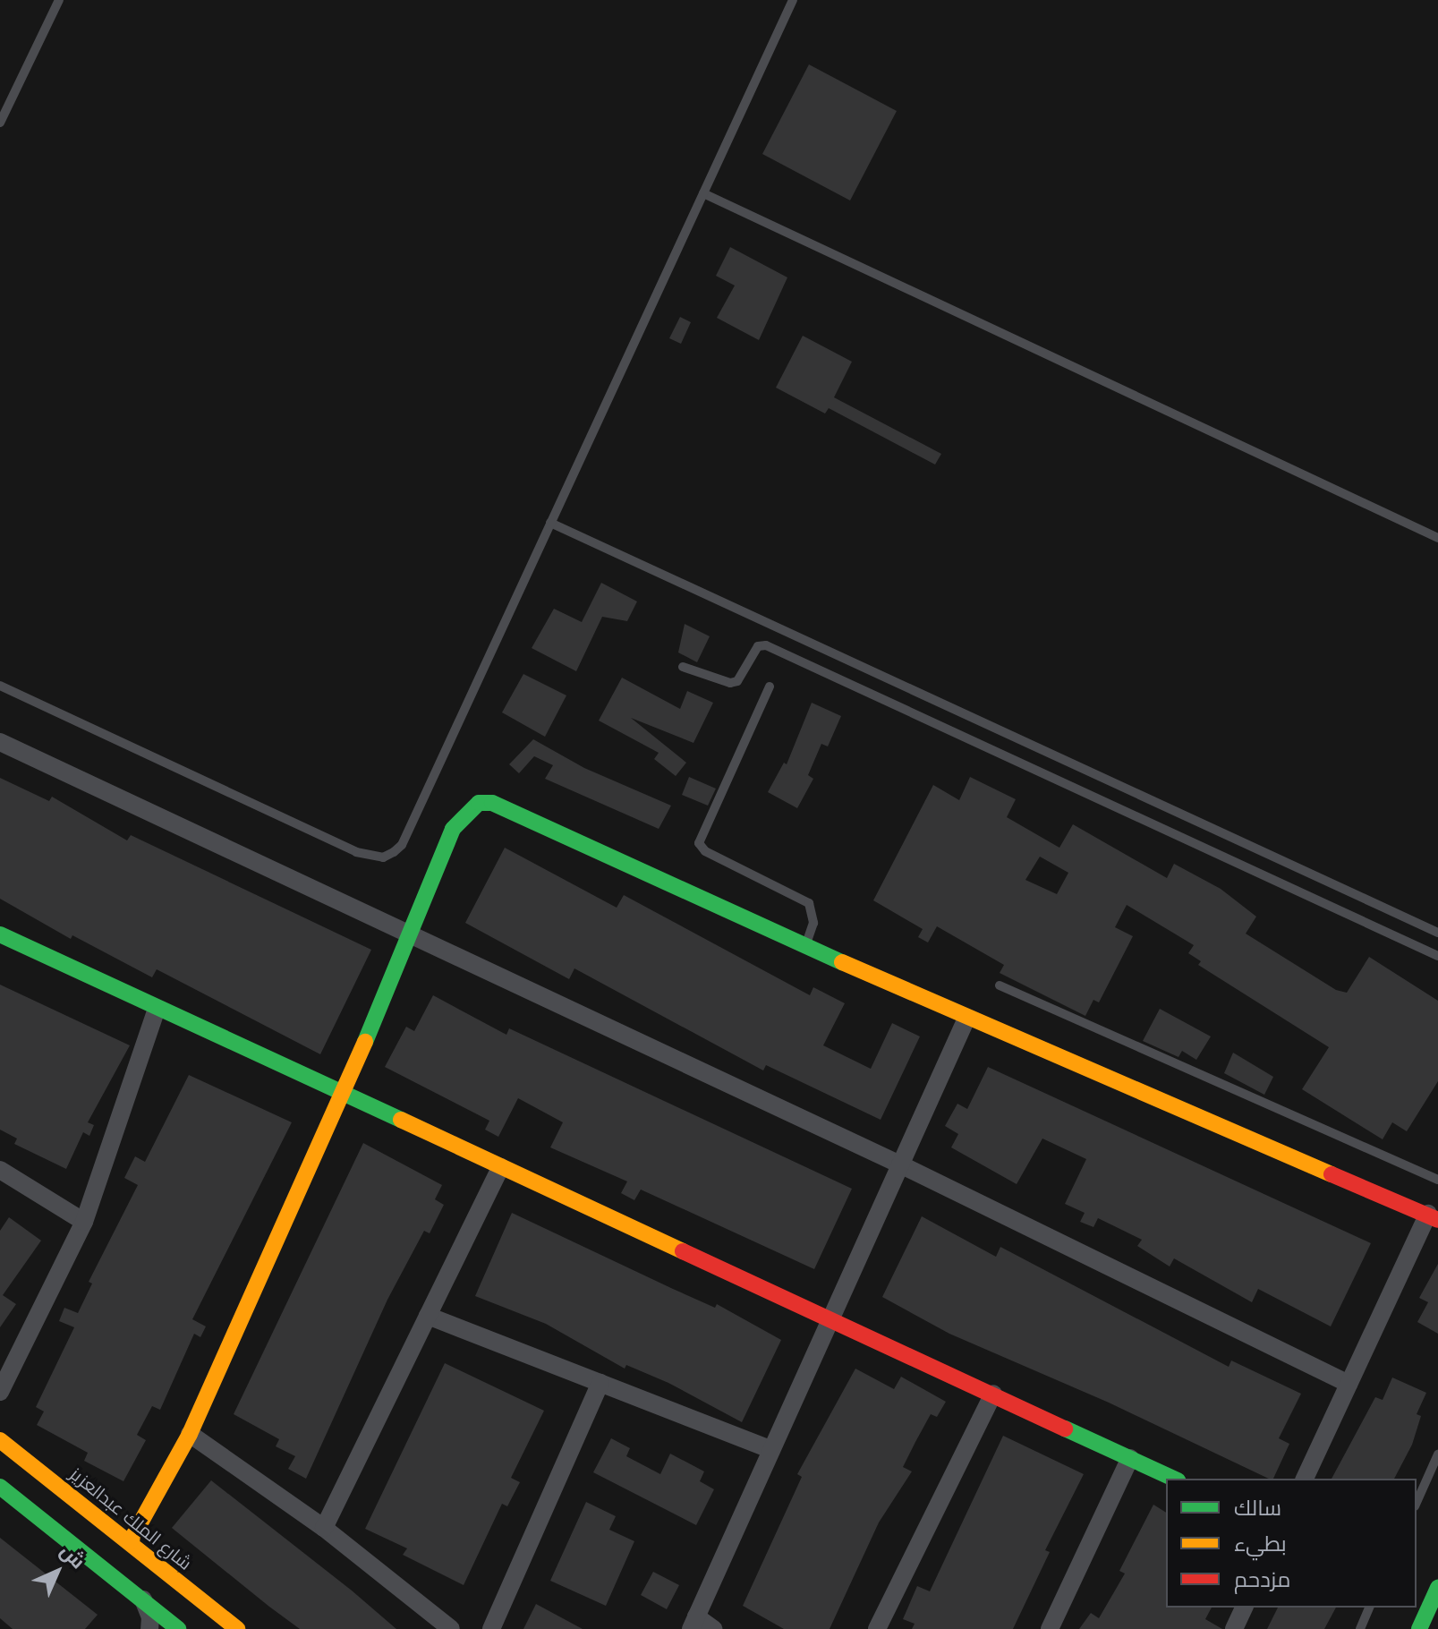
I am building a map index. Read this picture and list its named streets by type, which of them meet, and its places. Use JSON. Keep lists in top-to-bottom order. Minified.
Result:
{"streets":{"street":["شارع الملك عبدالعزيز"]},"legend":["سالك","بطيء","مزدحم"],"north":"top right"}
